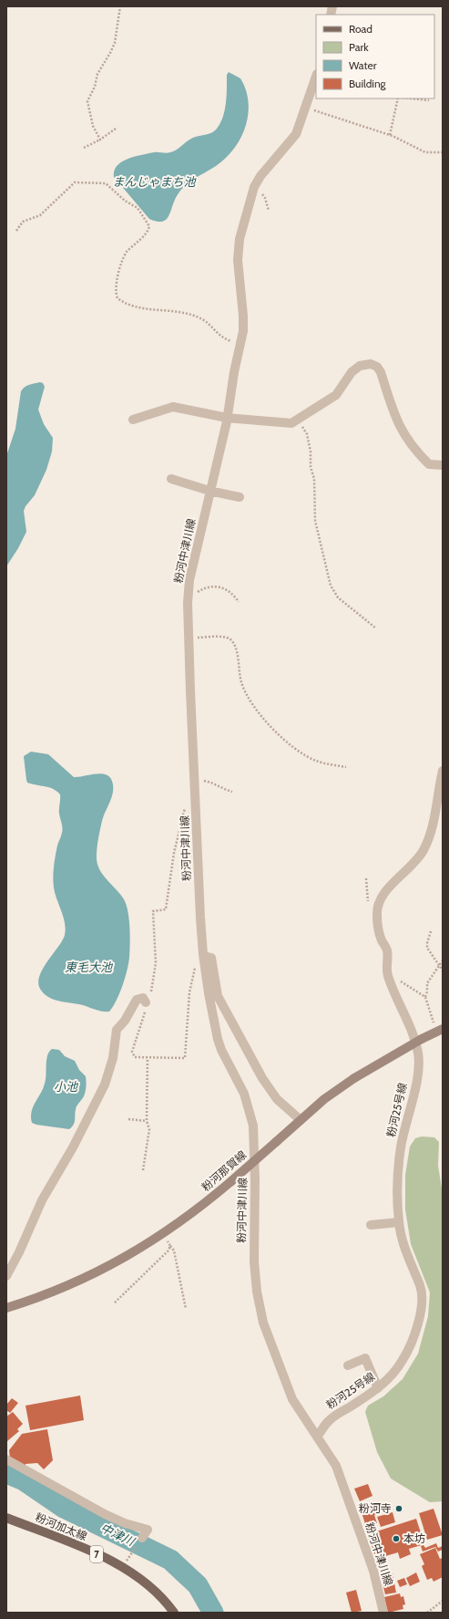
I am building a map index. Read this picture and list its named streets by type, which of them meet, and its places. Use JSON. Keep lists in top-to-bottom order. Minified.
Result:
{"streets":{"main road":["粉河那賀線","粉河加太線","7"],"street":["粉河中津川線","粉河25号線"]},"crossings":[["粉河中津川線","粉河25号線"]],"water":["まんじゃまち池","東毛大池","小池","中津川"],"places":["粉河寺","本坊"],"legend":["Road","Park","Water","Building"]}
